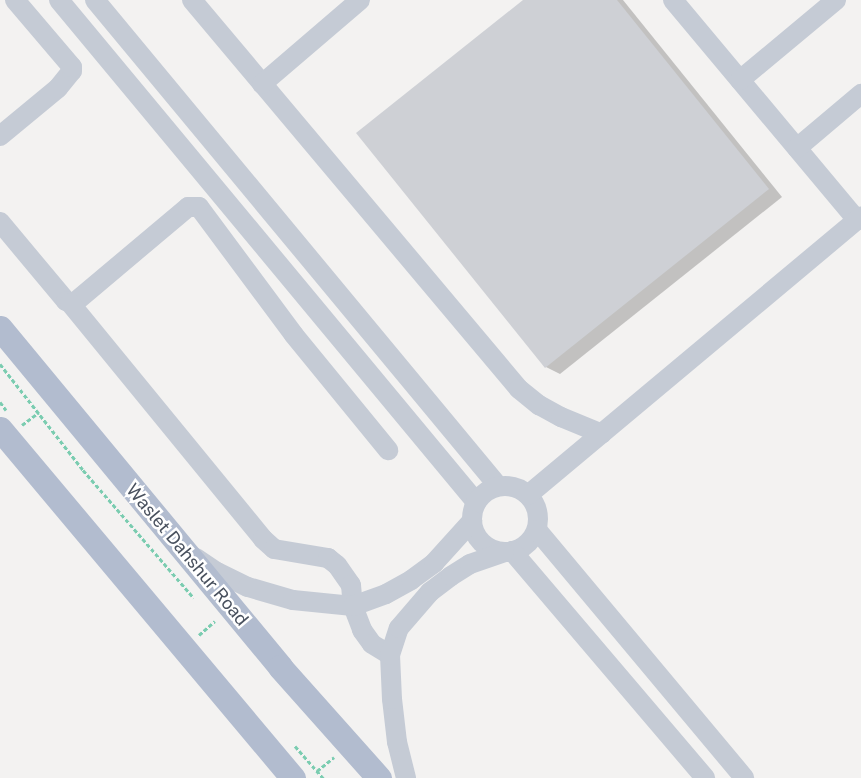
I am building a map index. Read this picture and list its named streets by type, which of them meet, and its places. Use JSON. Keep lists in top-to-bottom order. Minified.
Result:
{"streets":{"main road":["Waslet Dahshur Road"]}}
